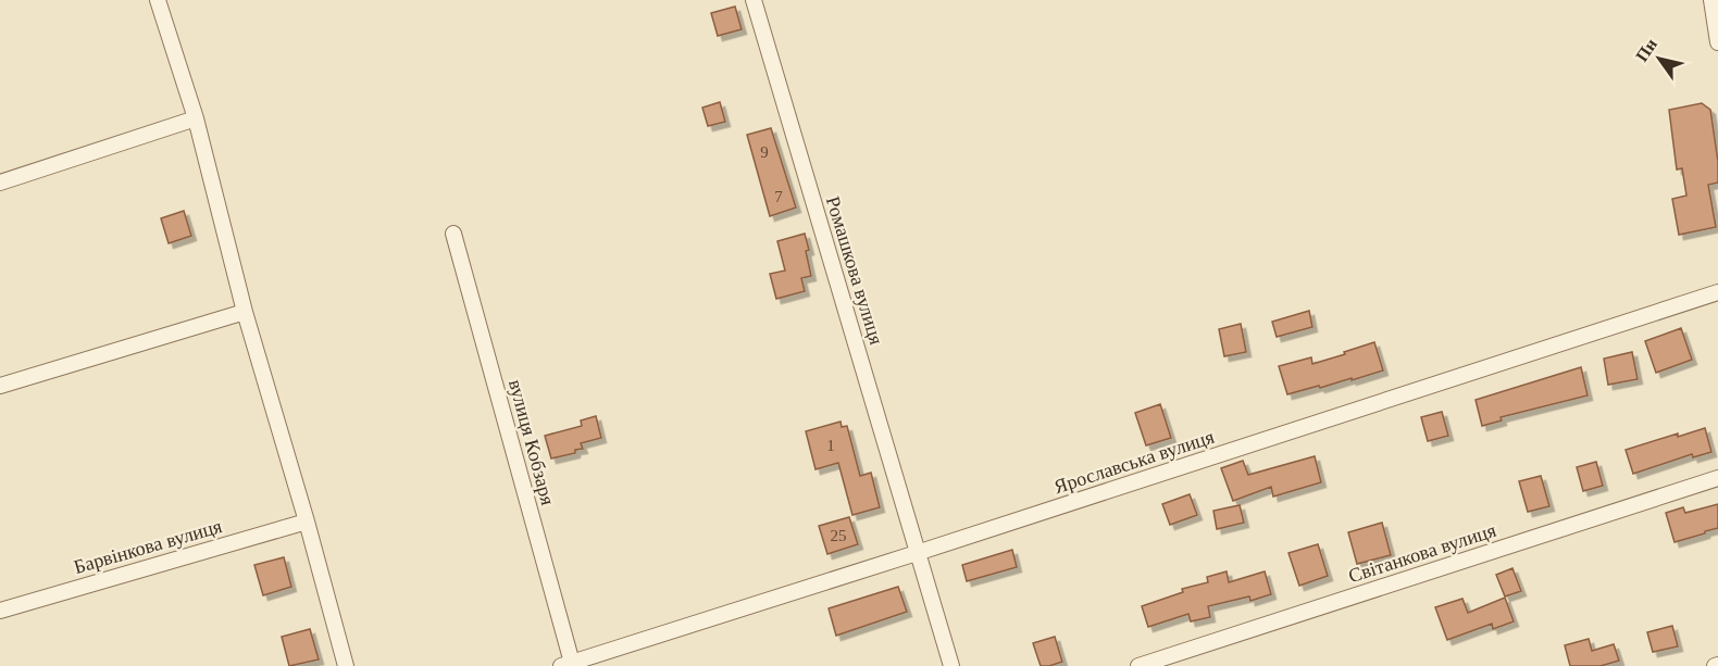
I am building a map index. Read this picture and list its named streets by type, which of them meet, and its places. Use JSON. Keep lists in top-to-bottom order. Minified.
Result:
{"streets":{"street":["Ромашкова вулиця","вулиця Кобзаря","Ярославська вулиця","Барвінкова вулиця","Світанкова вулиця"]},"crossings":[["Ромашкова вулиця","Ярославська вулиця"],["вулиця Кобзаря","Ярославська вулиця"]],"house_numbers":["9","7","1","25"],"north":"top left"}
